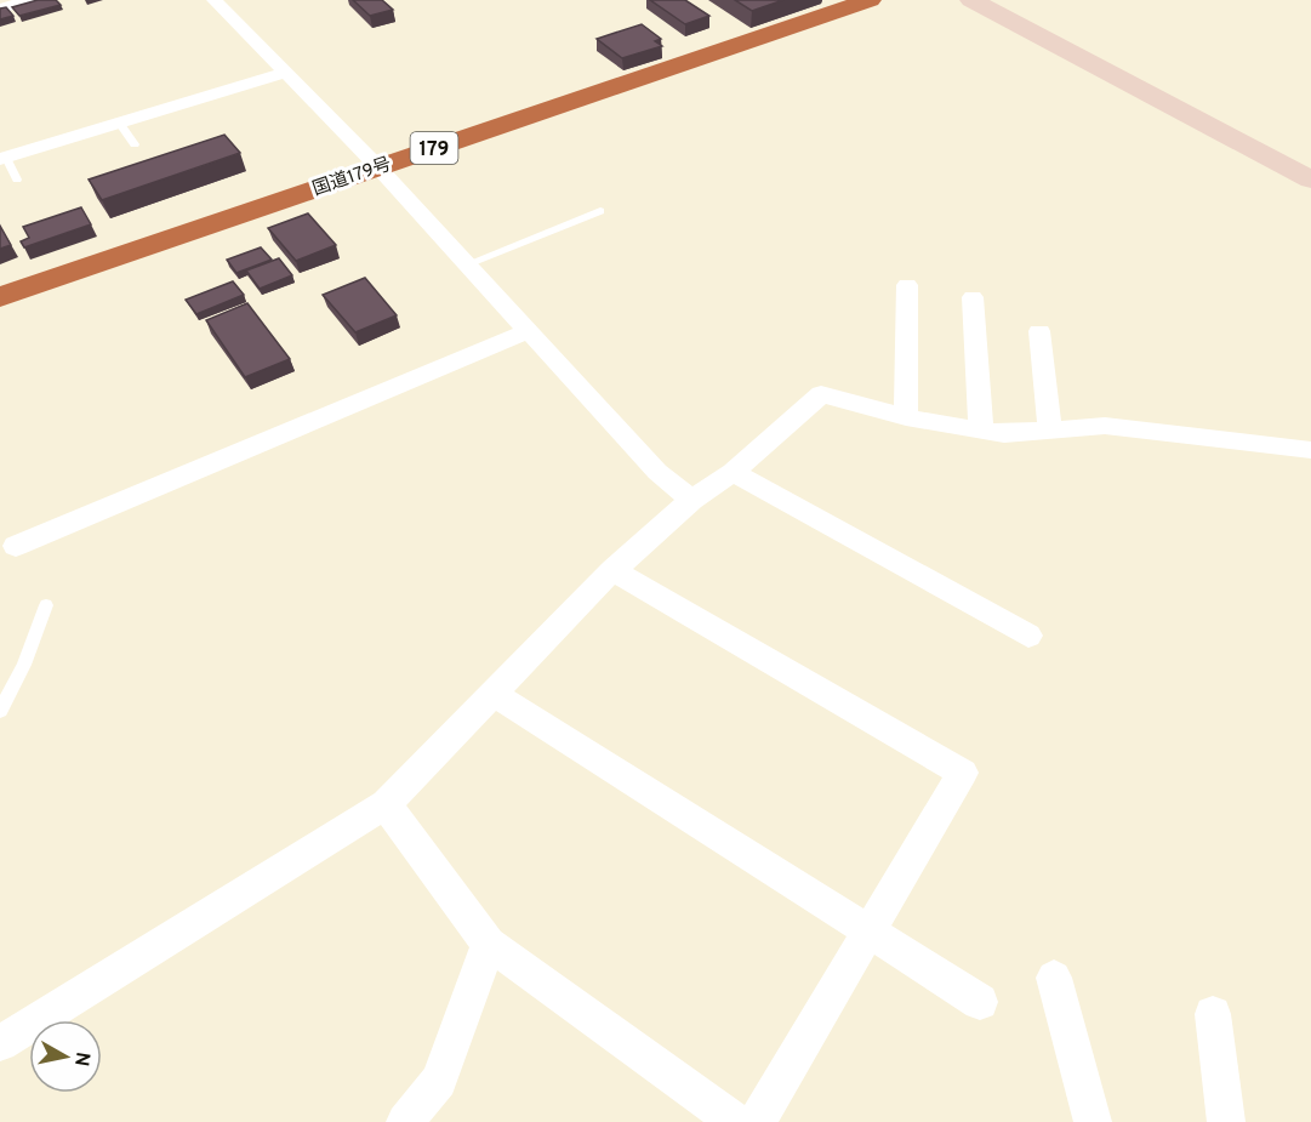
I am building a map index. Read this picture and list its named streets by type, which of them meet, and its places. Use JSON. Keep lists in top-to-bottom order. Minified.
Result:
{"streets":{"highway":["179","国道179号"]},"north":"right"}
